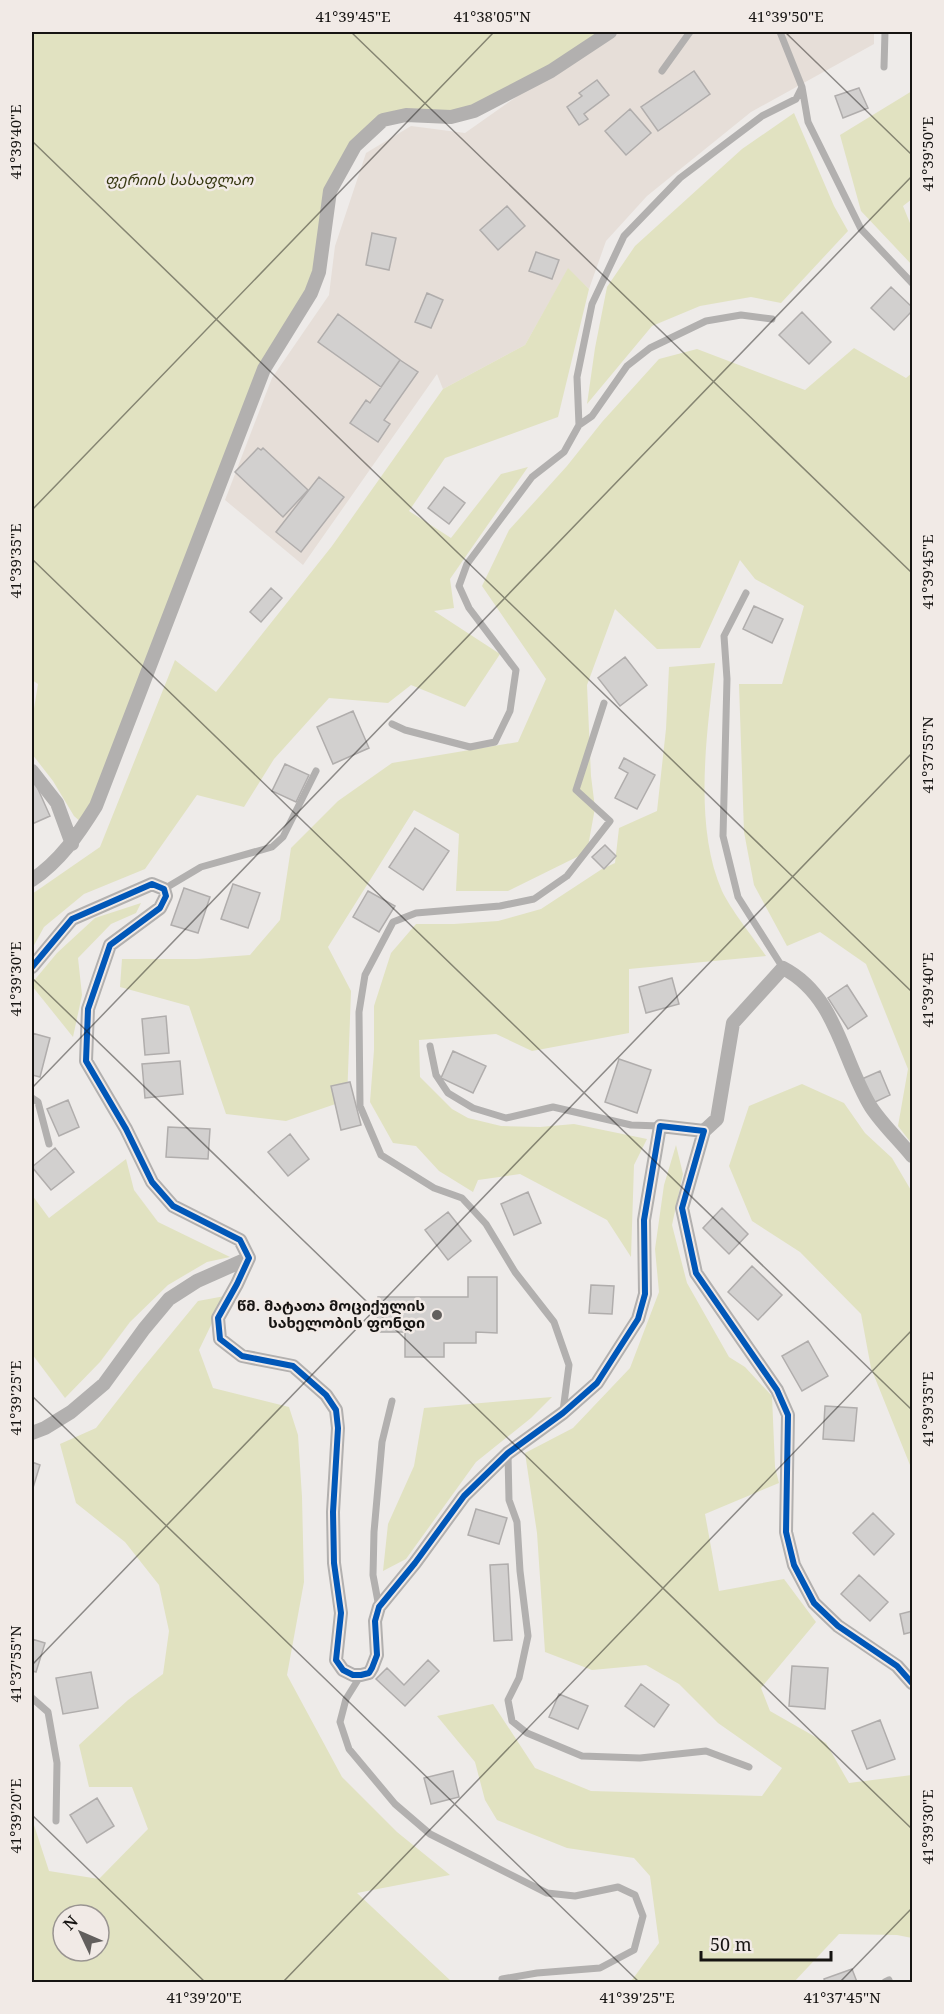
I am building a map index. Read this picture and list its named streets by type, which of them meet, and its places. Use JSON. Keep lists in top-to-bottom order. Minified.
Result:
{"parks":["ფერიის სასაფლაო"],"places":["წმ. მატათა მოციქულის სახელობის ფონდი"],"scale_bar":"50 m","north":"top left","coordinates":["41°39'45\"E","41°38'05\"N","41°39'50\"E","41°39'40\"E","41°39'35\"E","41°37'55\"N","41°39'30\"E","41°39'25\"E","41°39'20\"E","41°37'45\"N"]}
